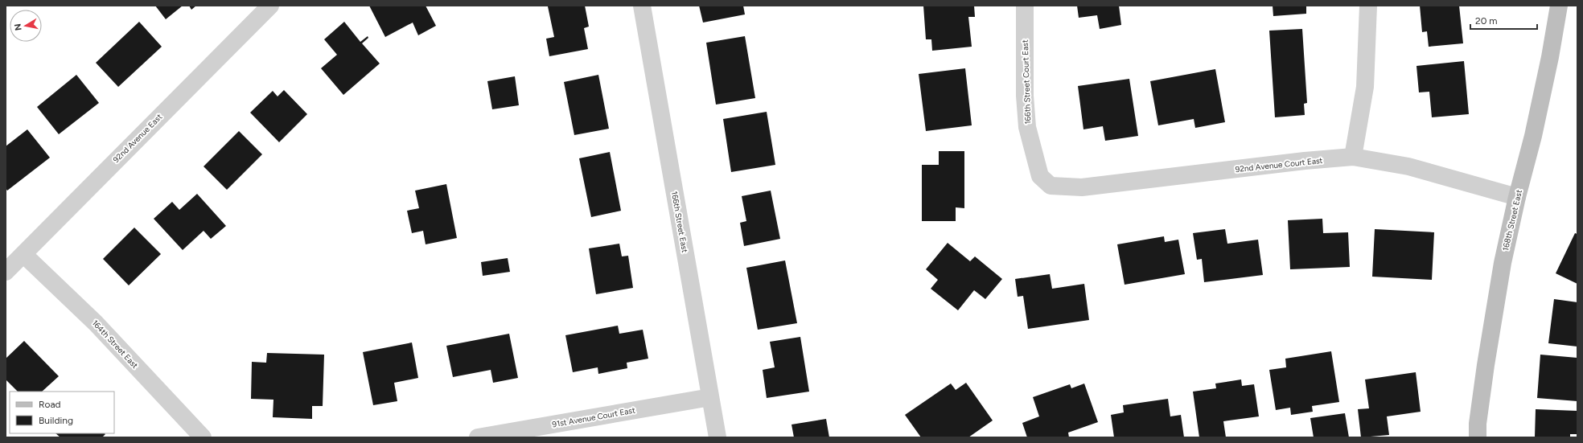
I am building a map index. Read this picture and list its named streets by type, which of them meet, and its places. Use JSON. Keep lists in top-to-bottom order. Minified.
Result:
{"streets":{"street":["166th Street Court East","92nd Avenue East","92nd Avenue Court East","168th Street East","166th Street East","164th Street East","91st Avenue Court East"]},"crossings":[["166th Street Court East","92nd Avenue Court East"],["92nd Avenue East","164th Street East"],["92nd Avenue Court East","168th Street East"],["166th Street East","91st Avenue Court East"]],"legend":["Road","Building"],"scale_bar":"20 m","north":"left"}
